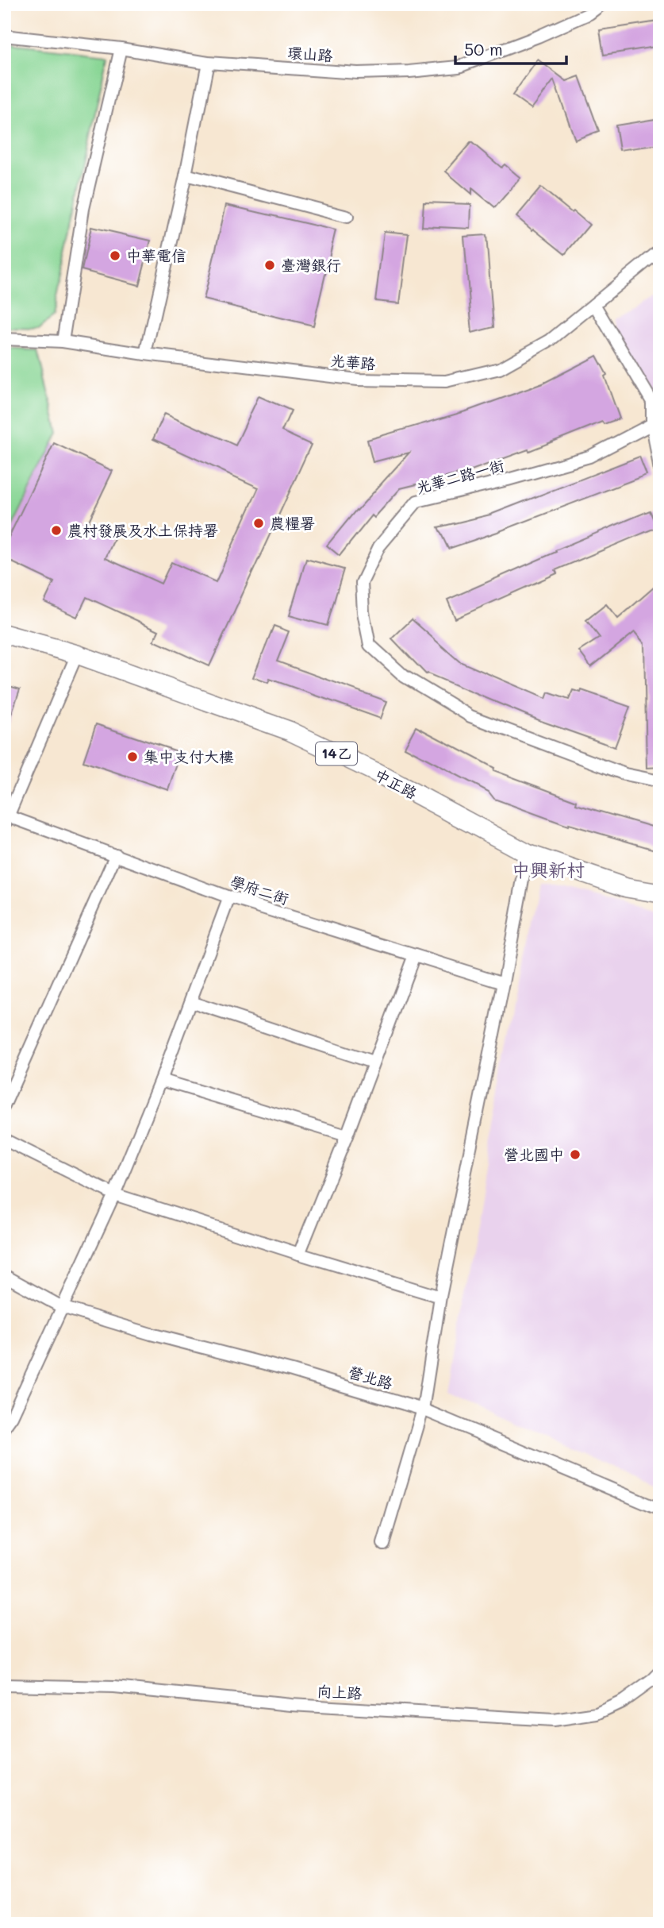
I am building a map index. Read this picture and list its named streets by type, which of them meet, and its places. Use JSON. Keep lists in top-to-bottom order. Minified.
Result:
{"streets":{"main road":["14乙","中正路"],"street":["環山路","光華路","光華二路一街","學府二街","營北路","向上路"]},"districts":["中興新村"],"places":["中華電信","臺灣銀行","農糧署","農村發展及水土保持署","集中支付大樓","營北國中"],"scale_bar":"50 m"}
